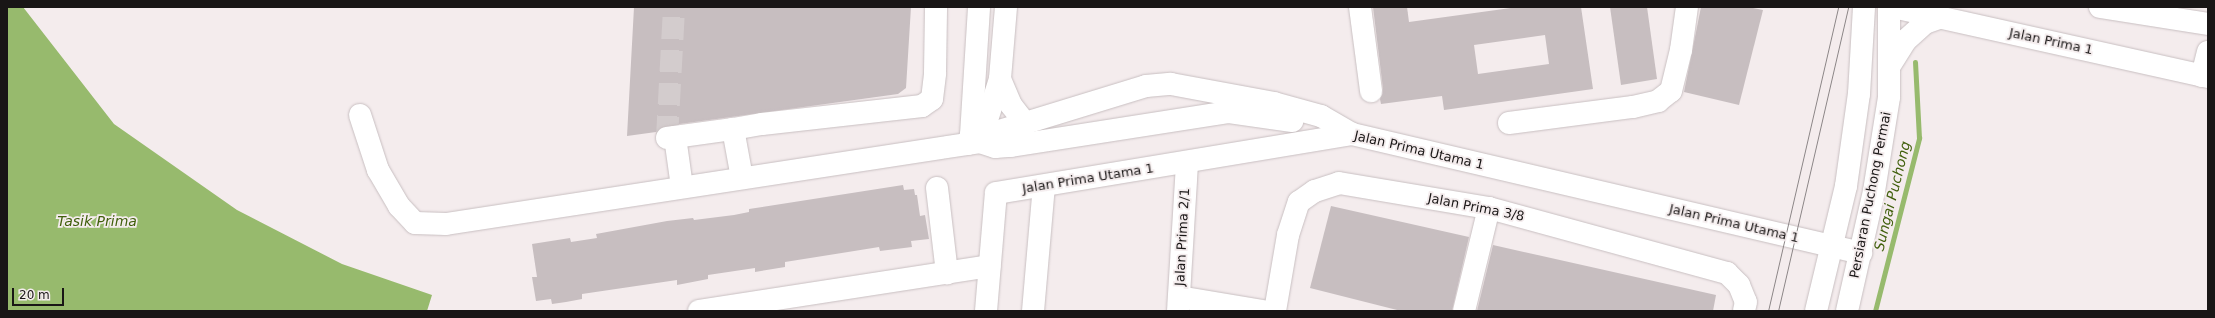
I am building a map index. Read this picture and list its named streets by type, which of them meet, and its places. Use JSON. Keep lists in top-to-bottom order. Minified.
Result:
{"streets":{"street":["Jalan Prima 1","Jalan Prima Utama 1","Persiaran Puchong Permai","Jalan Prima 3/8","Jalan Prima 2/1"]},"crossings":[["Jalan Prima Utama 1","Persiaran Puchong Permai"],["Jalan Prima Utama 1","Jalan Prima 2/1"]],"water":["Sungai Puchong","Tasik Prima"],"scale_bar":"20 m"}
